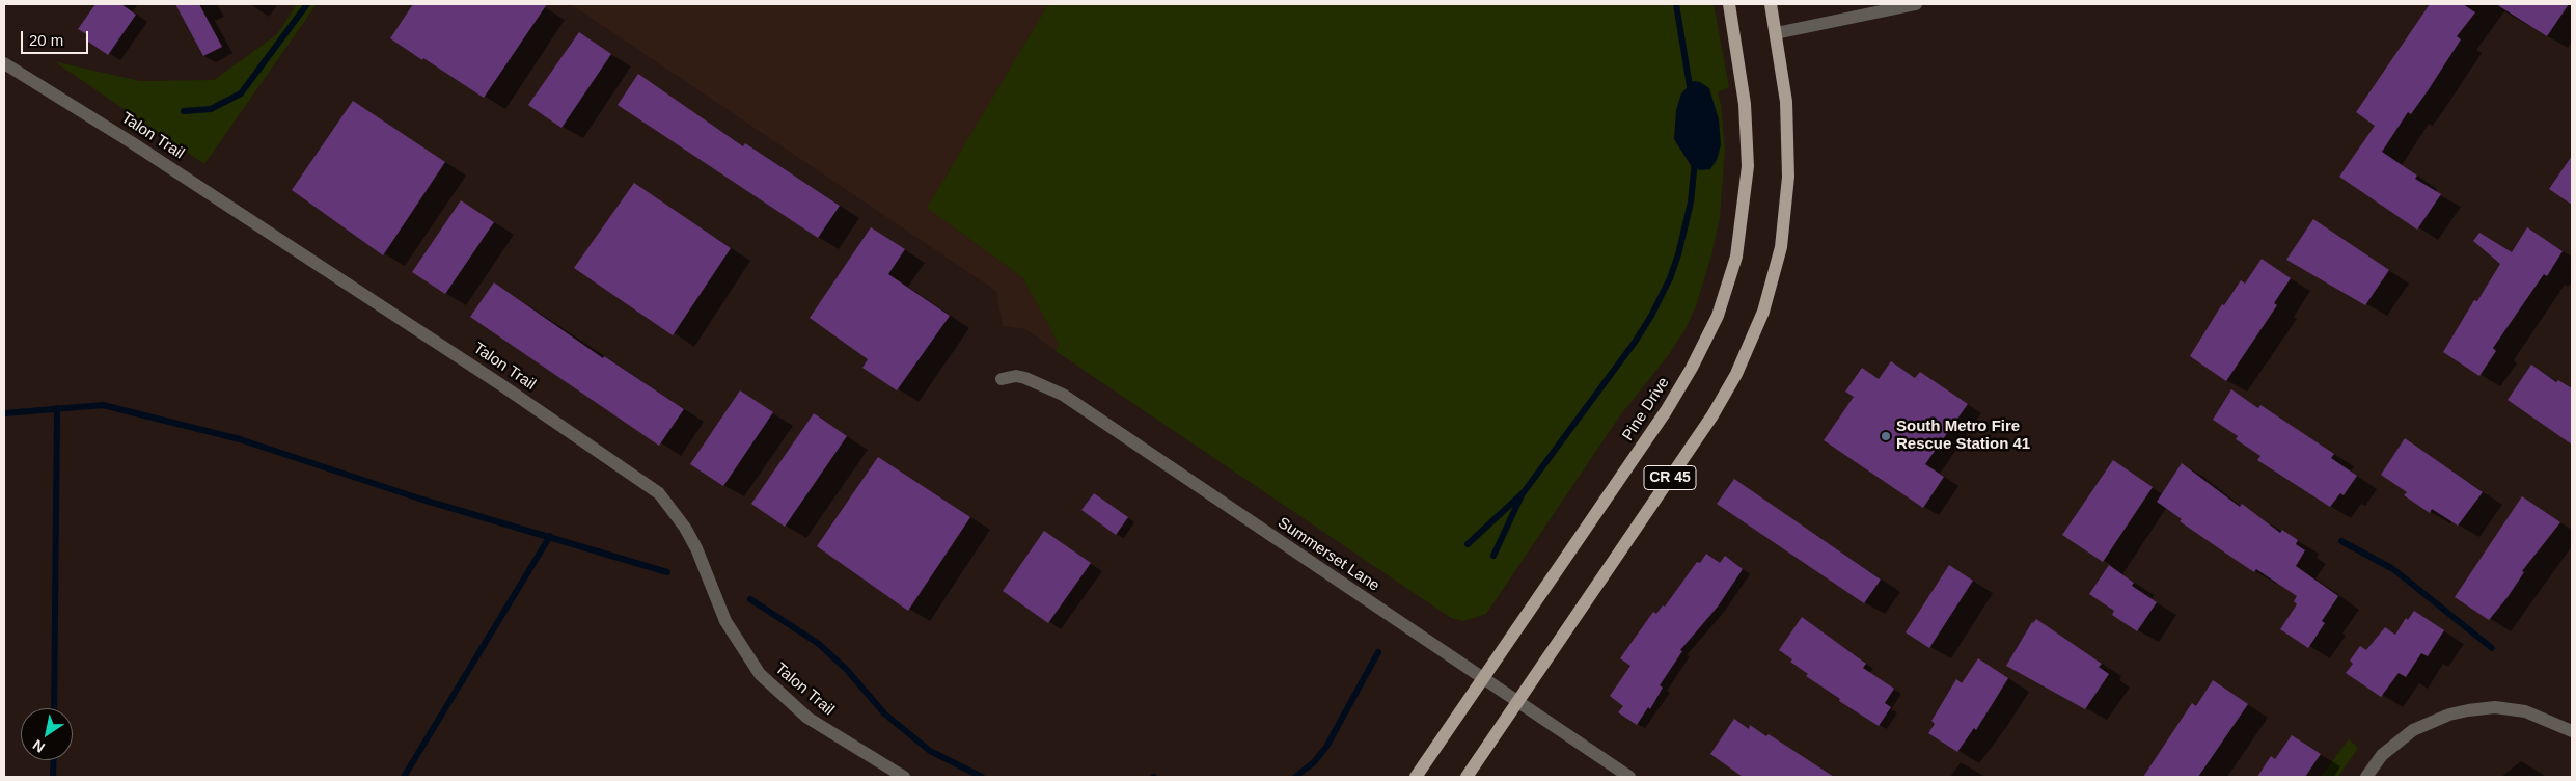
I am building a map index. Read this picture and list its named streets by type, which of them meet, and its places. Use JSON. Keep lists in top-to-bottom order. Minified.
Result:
{"streets":{"main road":["Pine Drive","CR 45"],"street":["Talon Trail","Summerset Lane"]},"crossings":[["Pine Drive","Summerset Lane"],["CR 45","Summerset Lane"]],"places":["South Metro Fire Rescue Station 41"],"scale_bar":"20 m","north":"bottom left"}
